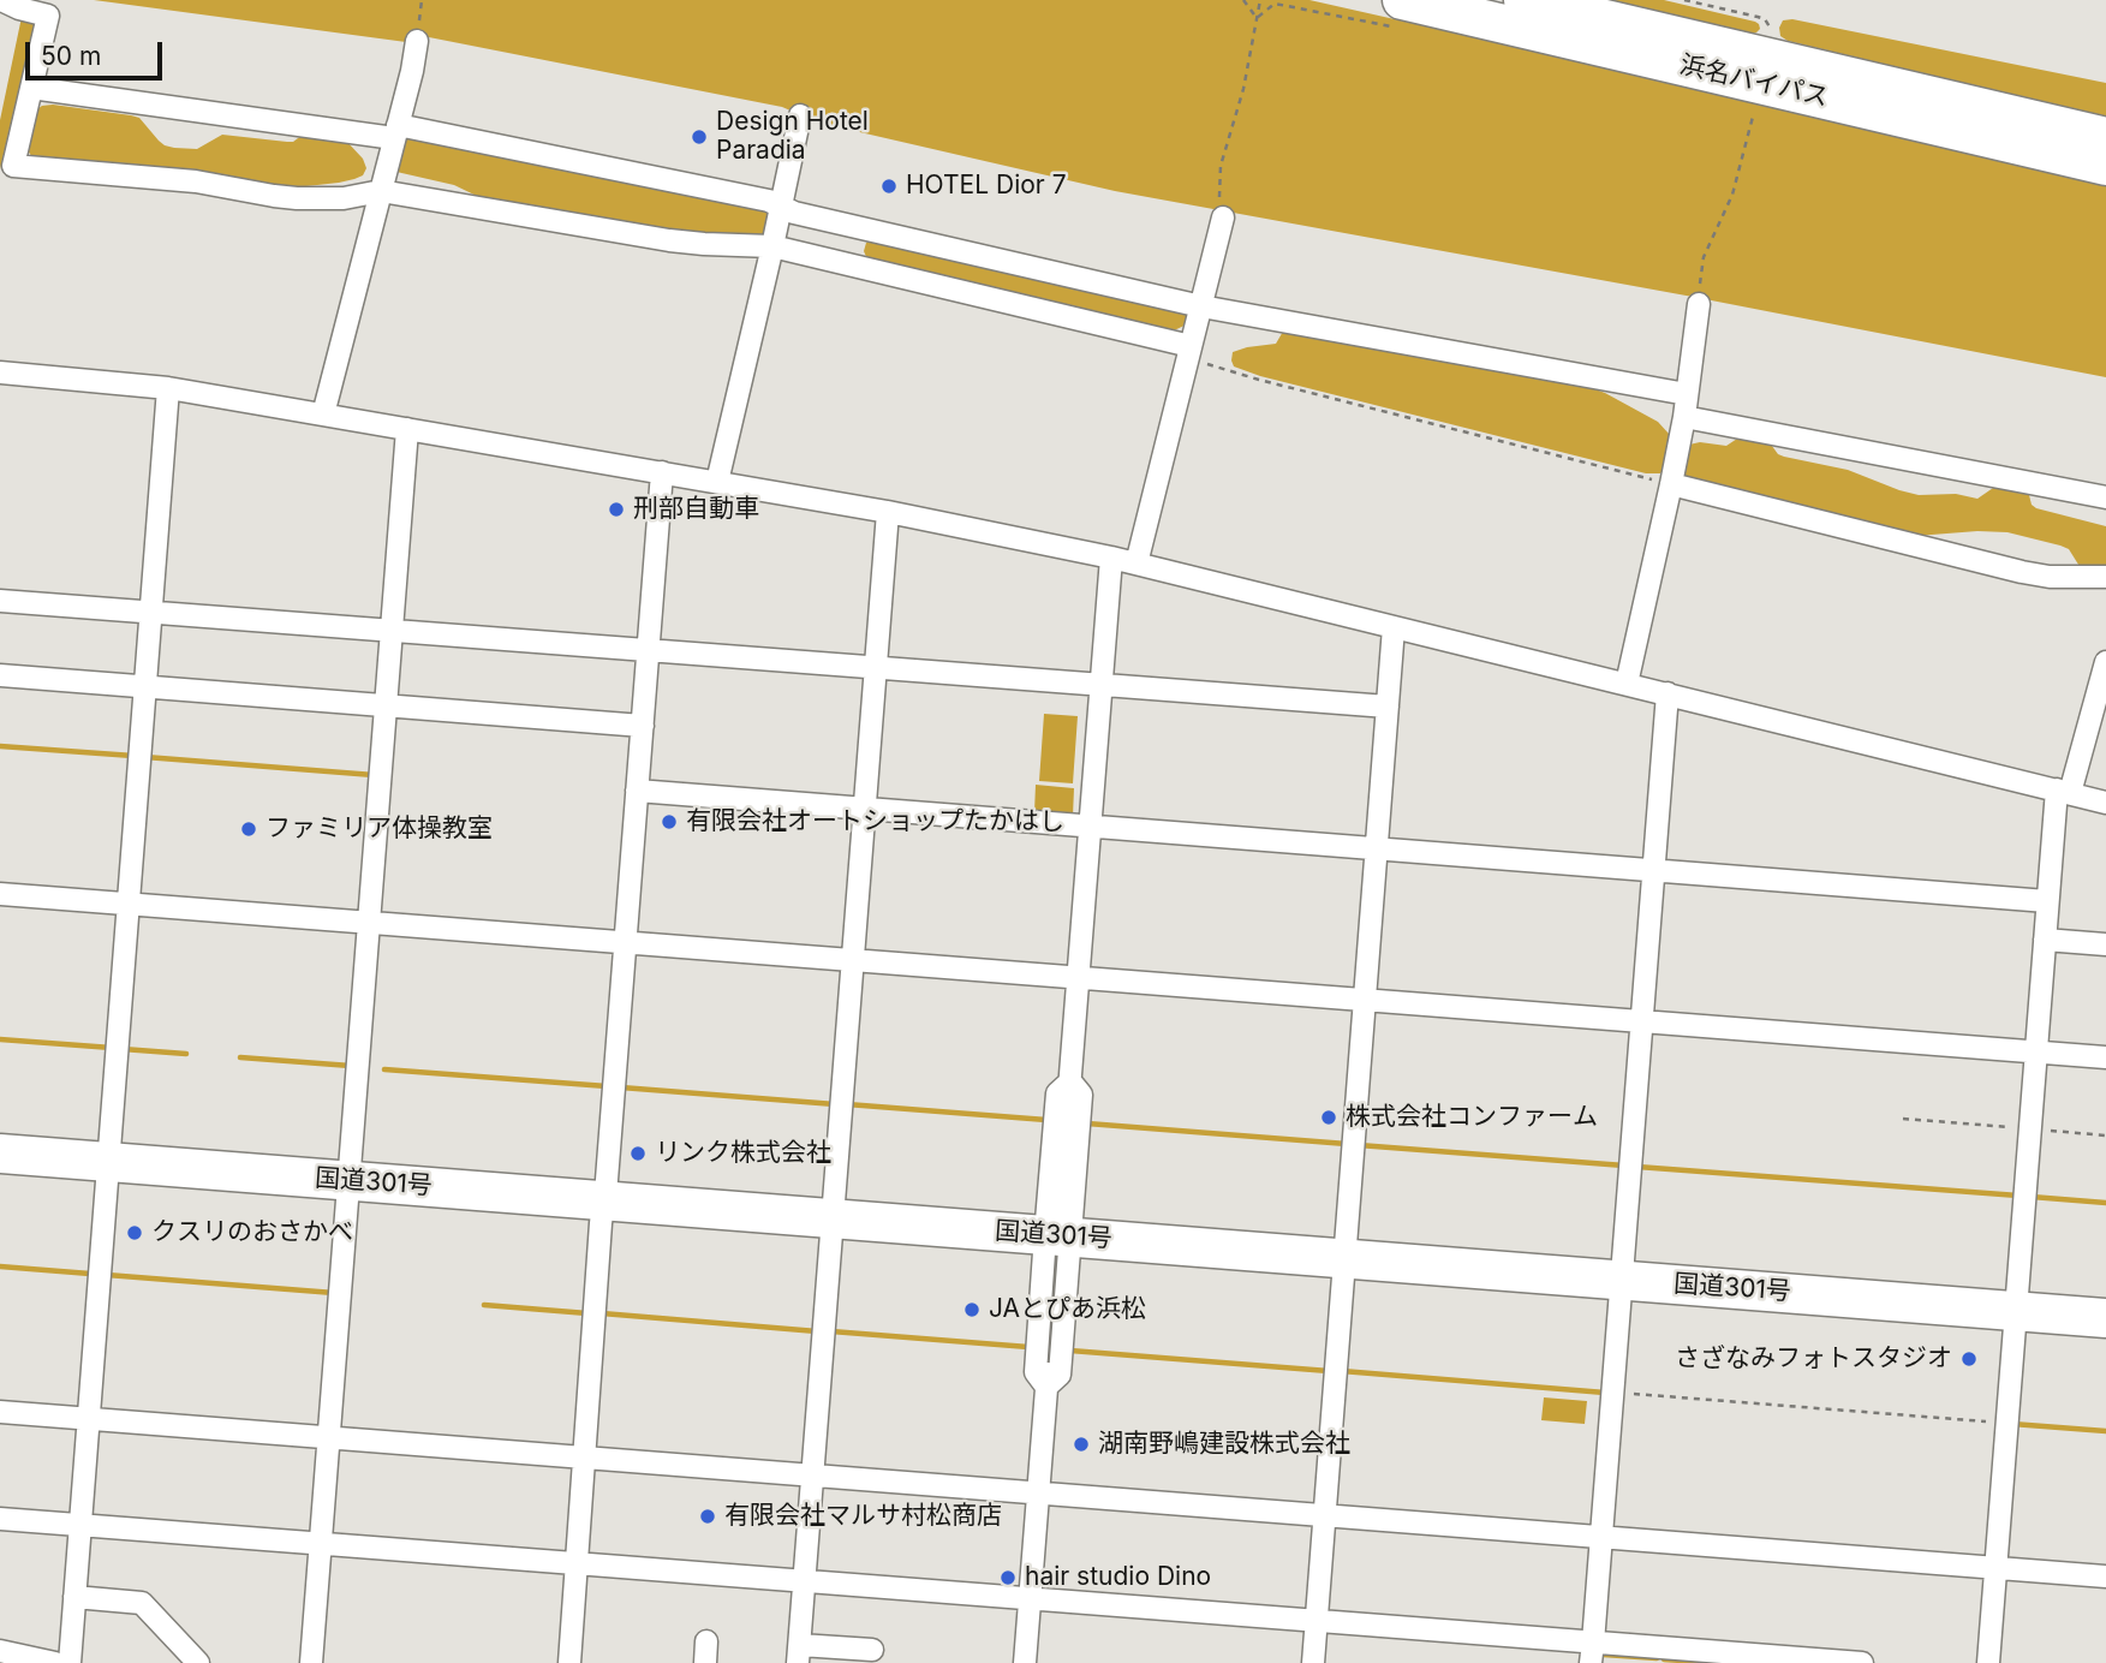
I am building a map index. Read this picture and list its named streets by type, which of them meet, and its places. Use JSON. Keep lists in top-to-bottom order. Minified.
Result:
{"streets":{"highway":["浜名バイパス","国道301号"]},"places":["Design Hotel Paradia","HOTEL Dior 7","刑部自動車","有限会社オートショップたかはし","ファミリア体操教室","株式会社コンファーム","リンク株式会社","クスリのおさかべ","JAとぴあ浜松","さざなみフォトスタジオ","湖南野嶋建設株式会社","有限会社マルサ村松商店","hair studio Dino"],"scale_bar":"50 m"}
